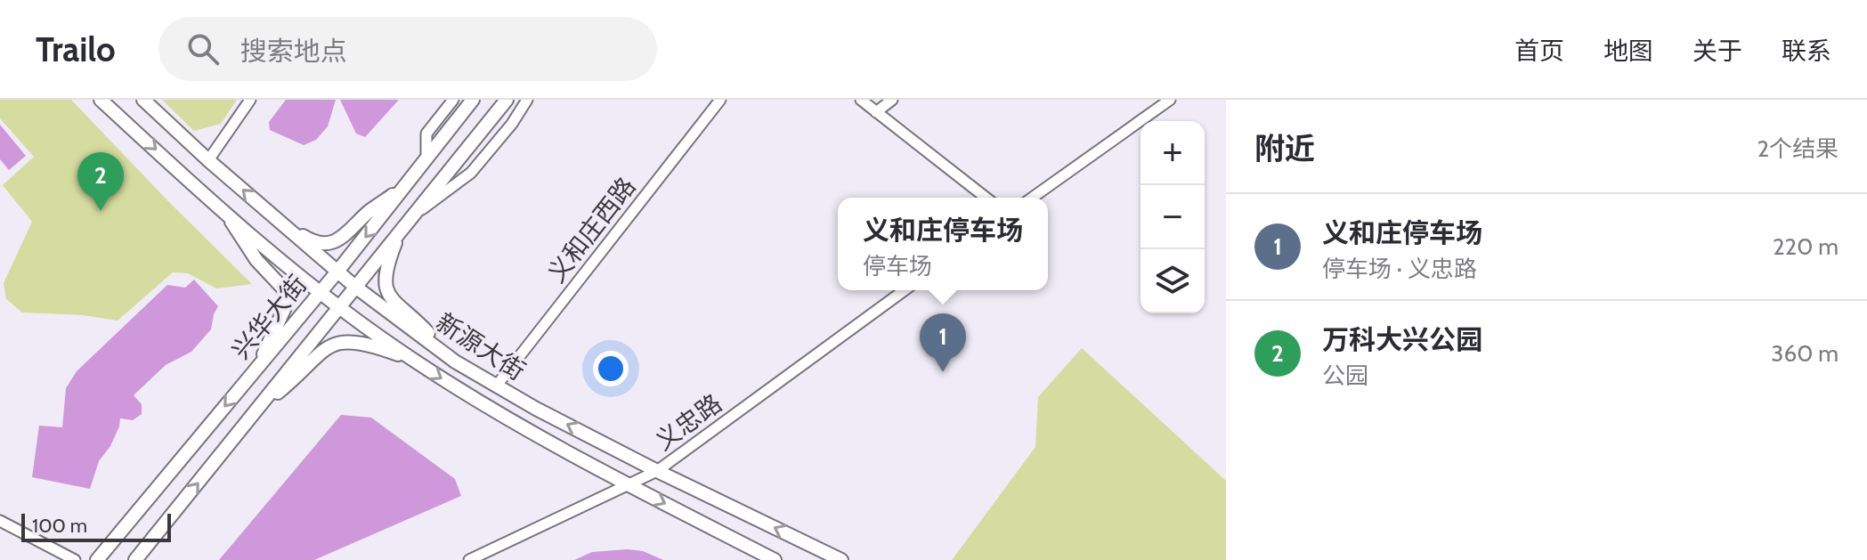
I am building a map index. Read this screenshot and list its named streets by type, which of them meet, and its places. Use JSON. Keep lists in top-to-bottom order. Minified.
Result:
{"streets":{"main road":["兴华大街","新源大街"],"street":["义和庄西路","义忠路"]},"crossings":[["义和庄西路","新源大街"],["兴华大街","新源大街"],["新源大街","义忠路"]],"scale_bar":"100 m","page":{"header":"Trailo","search":"搜索地点","nav":["首页","地图","关于","联系"],"heading":["附近","2个结果"],"map_buttons":["+","−"],"pins":["2","1"],"list":[{"mark":"1","name":"义和庄停车场","note":"停车场 · 义忠路","value":"220 m"},{"mark":"2","name":"万科大兴公园","note":"公园","value":"360 m"}],"popup":["义和庄停车场","停车场"],"scale":"100 m"}}
